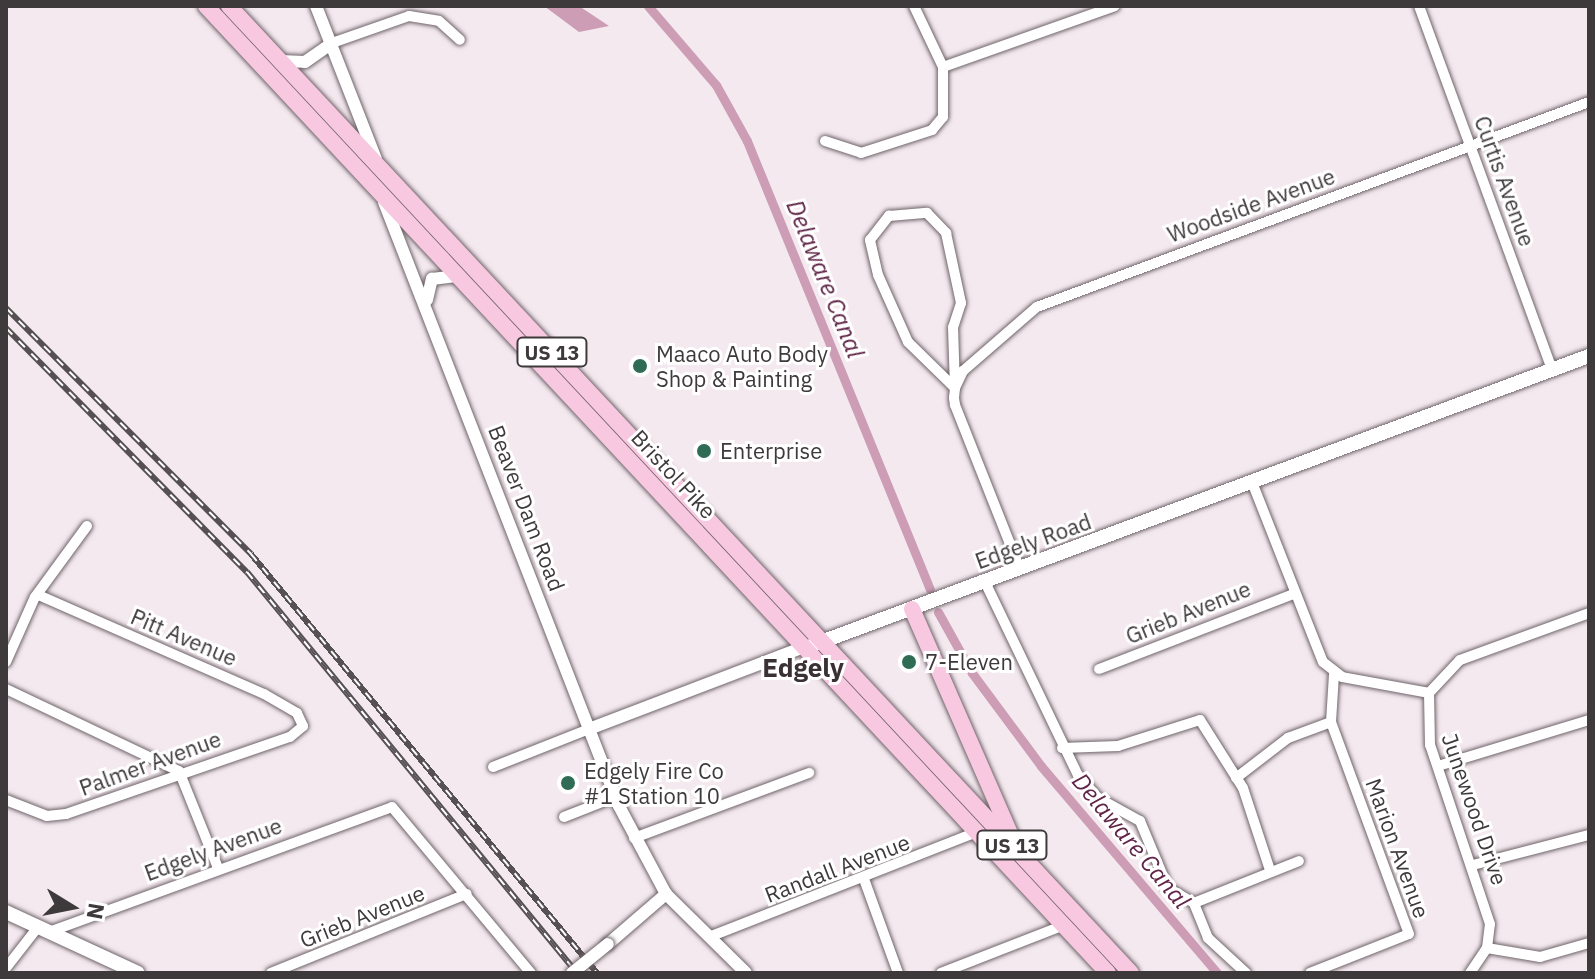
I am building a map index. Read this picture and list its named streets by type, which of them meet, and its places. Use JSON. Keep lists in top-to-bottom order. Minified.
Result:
{"streets":{"highway":["US 13","Bristol Pike"],"main road":["Edgely Road"],"street":["Curtis Avenue","Woodside Avenue","Beaver Dam Road","Grieb Avenue","Pitt Avenue","Palmer Avenue","Junewood Drive","Marion Avenue","Edgely Avenue","Randall Avenue"]},"crossings":[["Curtis Avenue","Woodside Avenue"],["Curtis Avenue","Edgely Road"],["Bristol Pike","Beaver Dam Road"],["Bristol Pike","Edgely Road"],["Bristol Pike","Randall Avenue"],["Beaver Dam Road","Edgely Road"],["Beaver Dam Road","Randall Avenue"],["Grieb Avenue","Edgely Avenue"],["Pitt Avenue","Palmer Avenue"]],"districts":["Edgely"],"water":["Delaware Canal"],"places":["Maaco Auto Body Shop & Painting","Enterprise","7-Eleven","Edgely Fire Co #1 Station 10"],"north":"right"}
